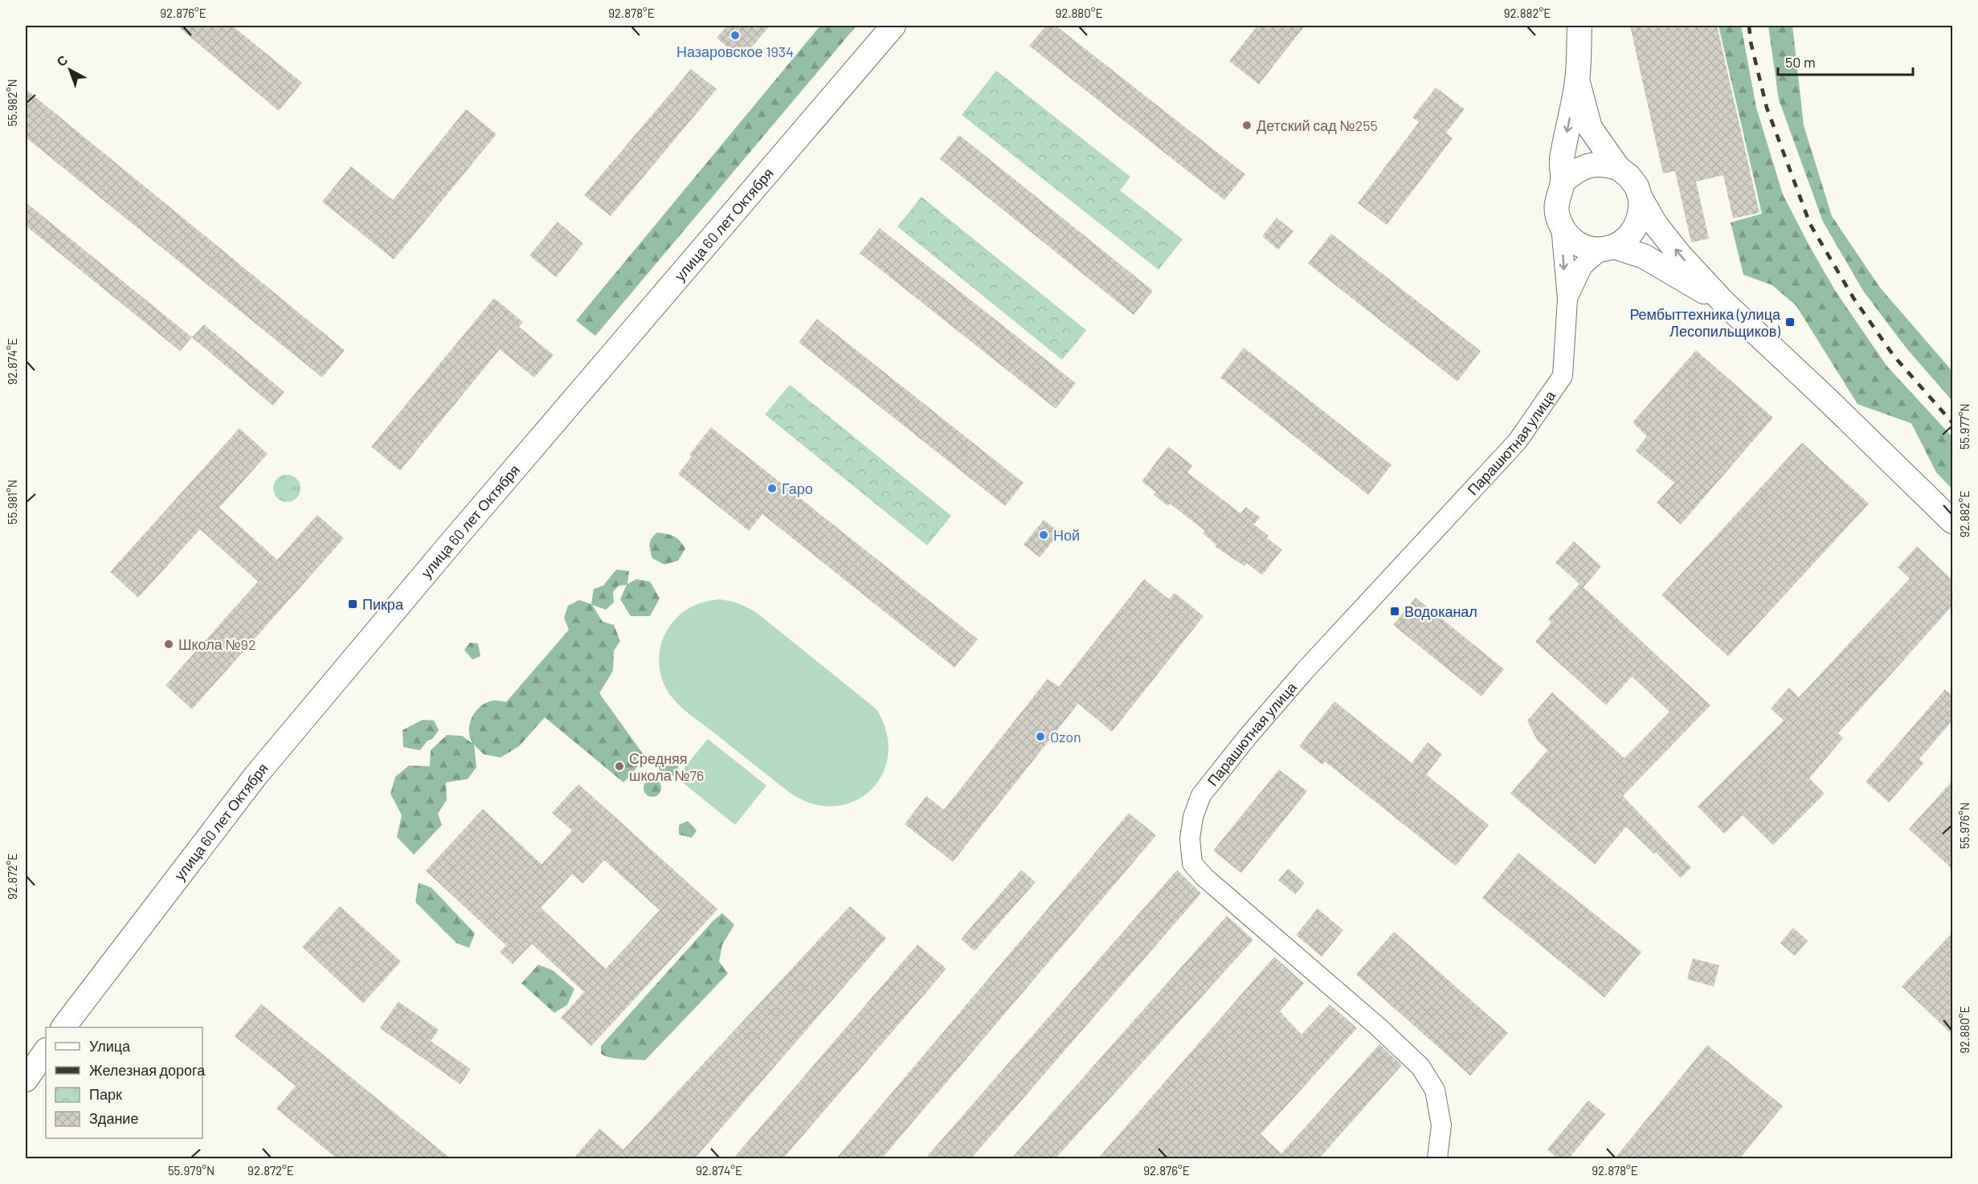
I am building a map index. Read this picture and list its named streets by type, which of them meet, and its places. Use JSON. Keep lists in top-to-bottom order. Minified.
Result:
{"streets":{"main road":["улица 60 лет Октября"],"street":["Парашютная улица"]},"places":{"other":["Назаровское 1934","Детский сад №255","Гаро","Ной","Школа №92","Ozon","Средняя школа №76"],"transit":["Рембыттехника (улица Лесопильщиков)","Пикра","Водоканал"]},"legend":["Улица","Железная дорога","Парк","Здание"],"scale_bar":"50 m","north":"top left","coordinates":["92.876°E","92.878°E","92.880°E","92.882°E","55.982°N","92.874°E","55.977°N","55.981°N","55.976°N","92.872°E","55.979°N"]}
